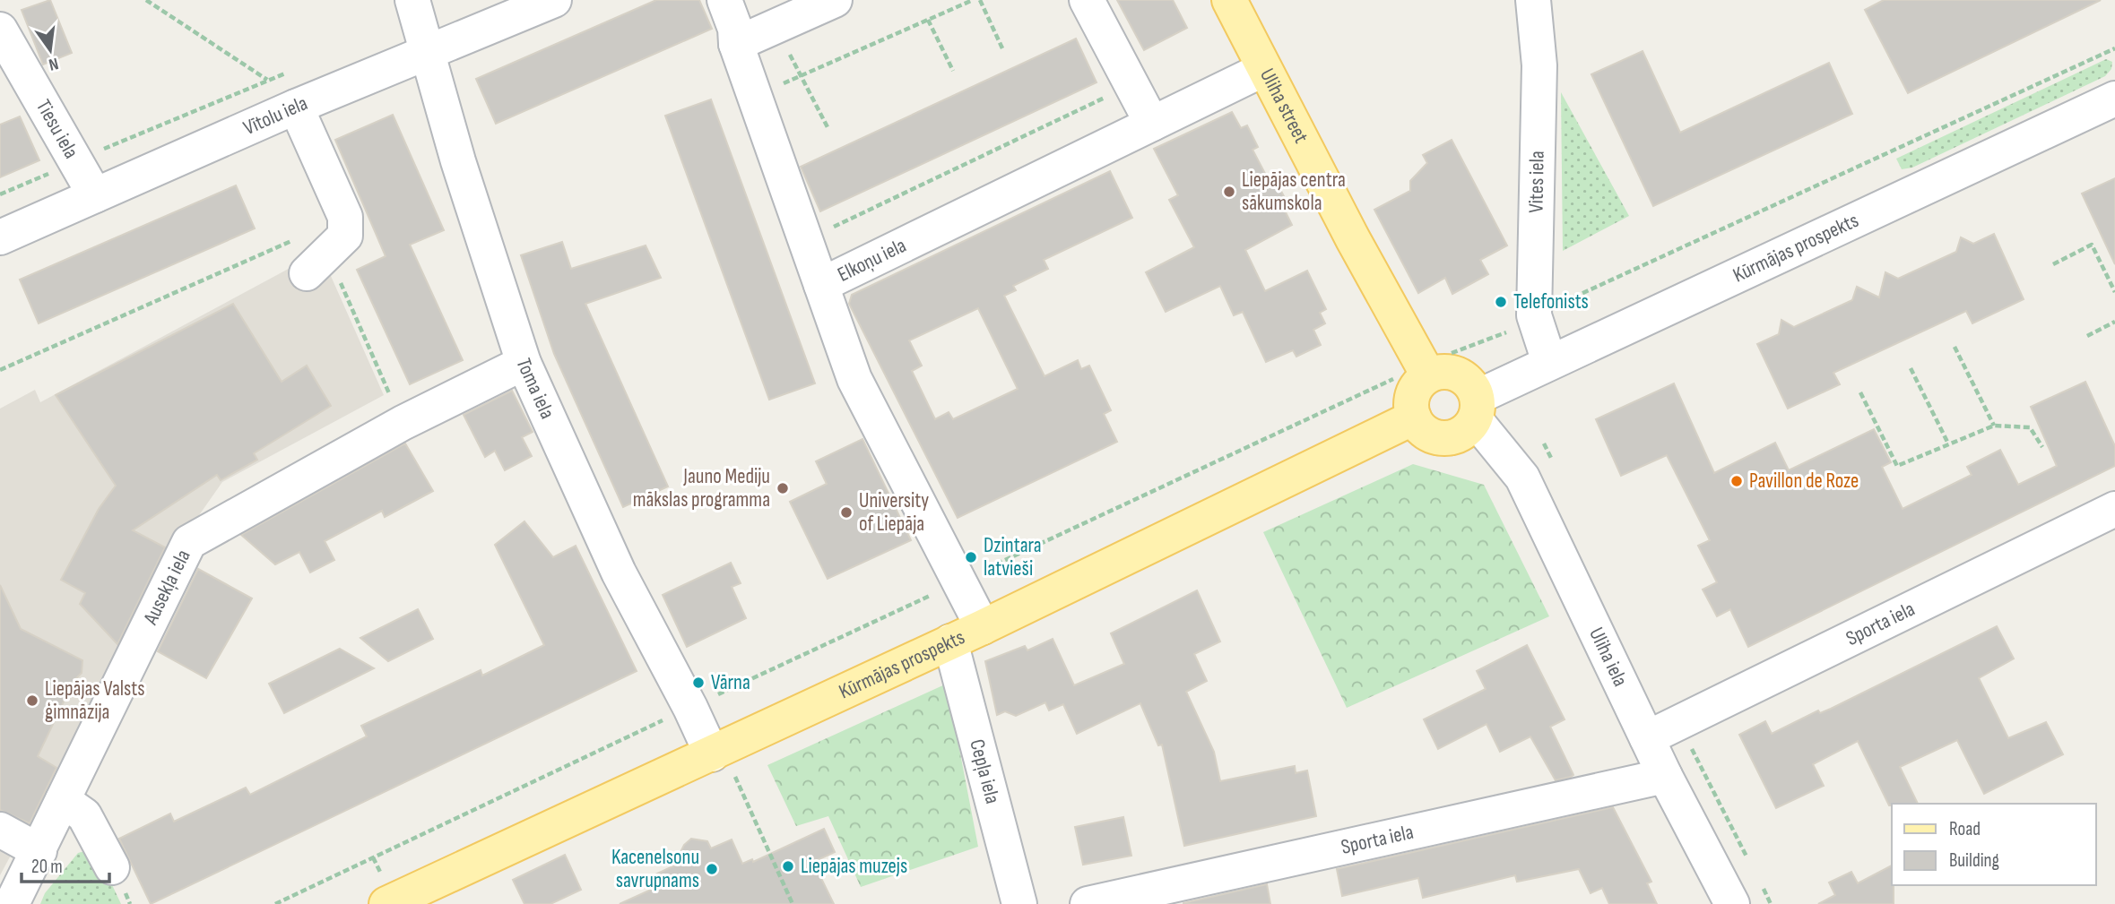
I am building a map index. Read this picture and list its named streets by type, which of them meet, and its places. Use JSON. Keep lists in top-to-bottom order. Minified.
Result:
{"streets":{"main road":["Uliha street","Kūrmājas prospekts"],"street":["Vītolu iela","Tiesu iela","Vites iela","Elkoņu iela","Toma iela","Ausekļa iela","Sporta iela","Uliha iela","Cepļa iela"]},"crossings":[["Uliha street","Kūrmājas prospekts"],["Uliha street","Elkoņu iela"],["Uliha street","Uliha iela"],["Vītolu iela","Tiesu iela"],["Vītolu iela","Toma iela"],["Vites iela","Kūrmājas prospekts"],["Kūrmājas prospekts","Elkoņu iela"],["Kūrmājas prospekts","Toma iela"],["Kūrmājas prospekts","Uliha iela"],["Kūrmājas prospekts","Cepļa iela"],["Toma iela","Ausekļa iela"],["Sporta iela","Uliha iela"]],"places":["Liepājas centra sākumskola","Telefonists","Pavillon de Roze","Jauno Mediju mākslas programma","University of Liepāja","Dzintara latvieši","Vārna","Liepājas Valsts ģimnāzija","Liepājas muzejs","Kacenelsonu savrupnams"],"legend":["Road","Building"],"scale_bar":"20 m","north":"bottom"}
